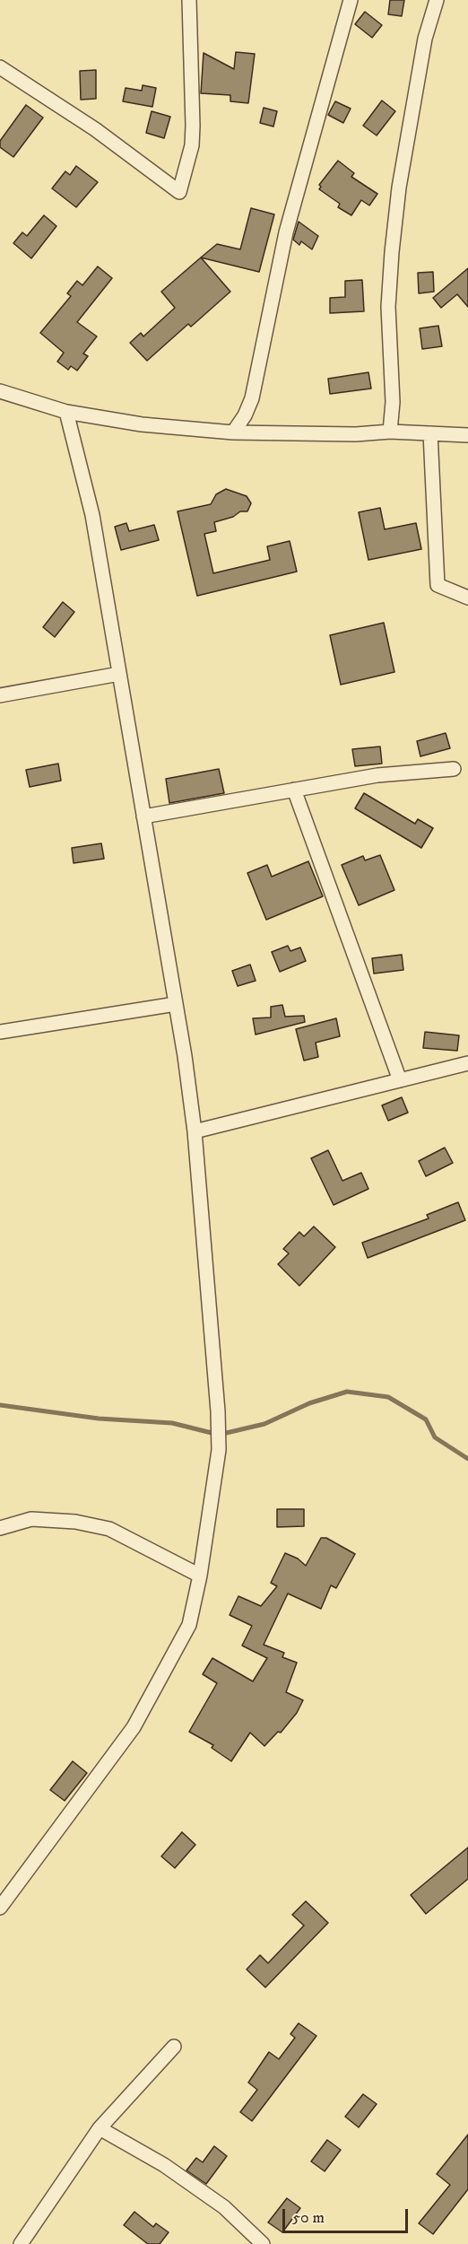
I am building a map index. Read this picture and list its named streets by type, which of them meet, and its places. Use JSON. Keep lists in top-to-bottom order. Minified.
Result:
{"scale_bar":"50 m"}
